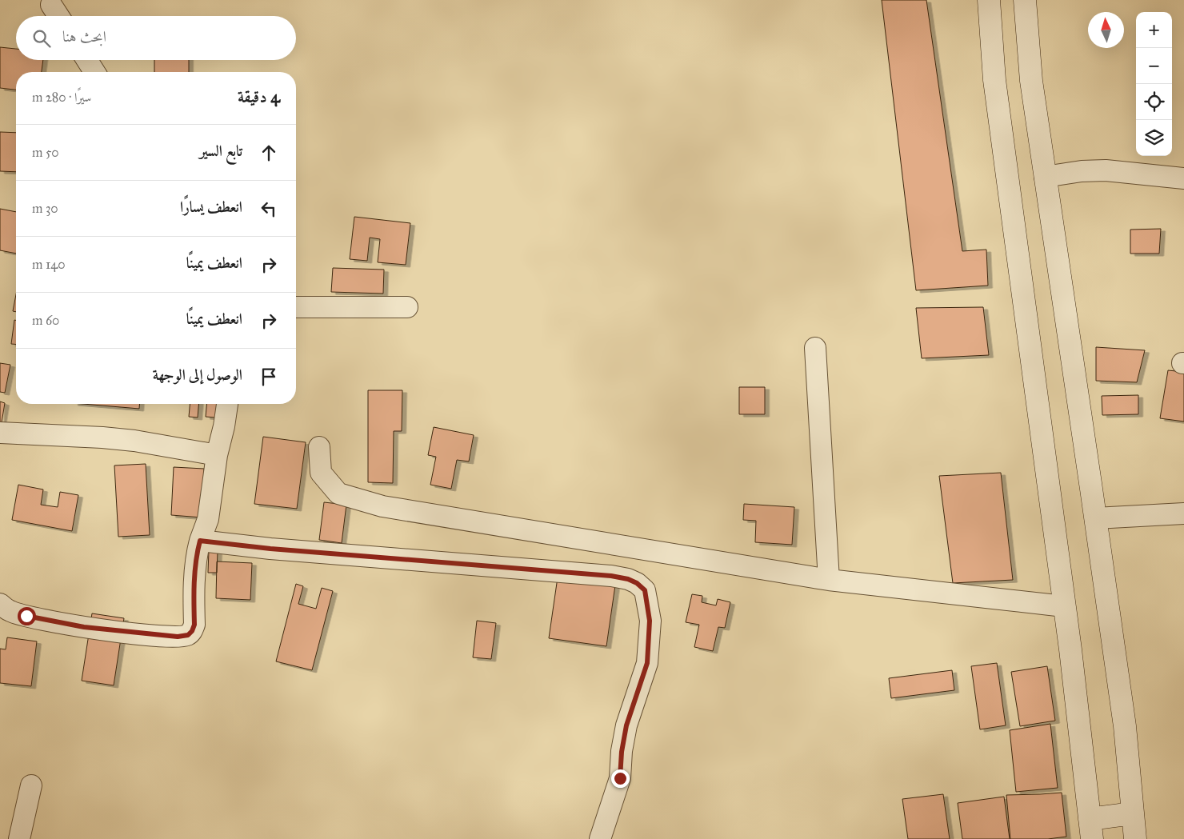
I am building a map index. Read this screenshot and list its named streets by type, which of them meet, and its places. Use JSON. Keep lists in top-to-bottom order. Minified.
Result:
{"north":"top","page":{"map_buttons":["+","−"],"search":"ابحث هنا","heading":["4 دقيقة","سيرًا · 280 m"],"list":[["تابع السير","50 m"],["انعطف يسارًا","30 m"],["انعطف يمينًا","140 m"],["انعطف يمينًا","60 m"],"الوصول إلى الوجهة"]}}
